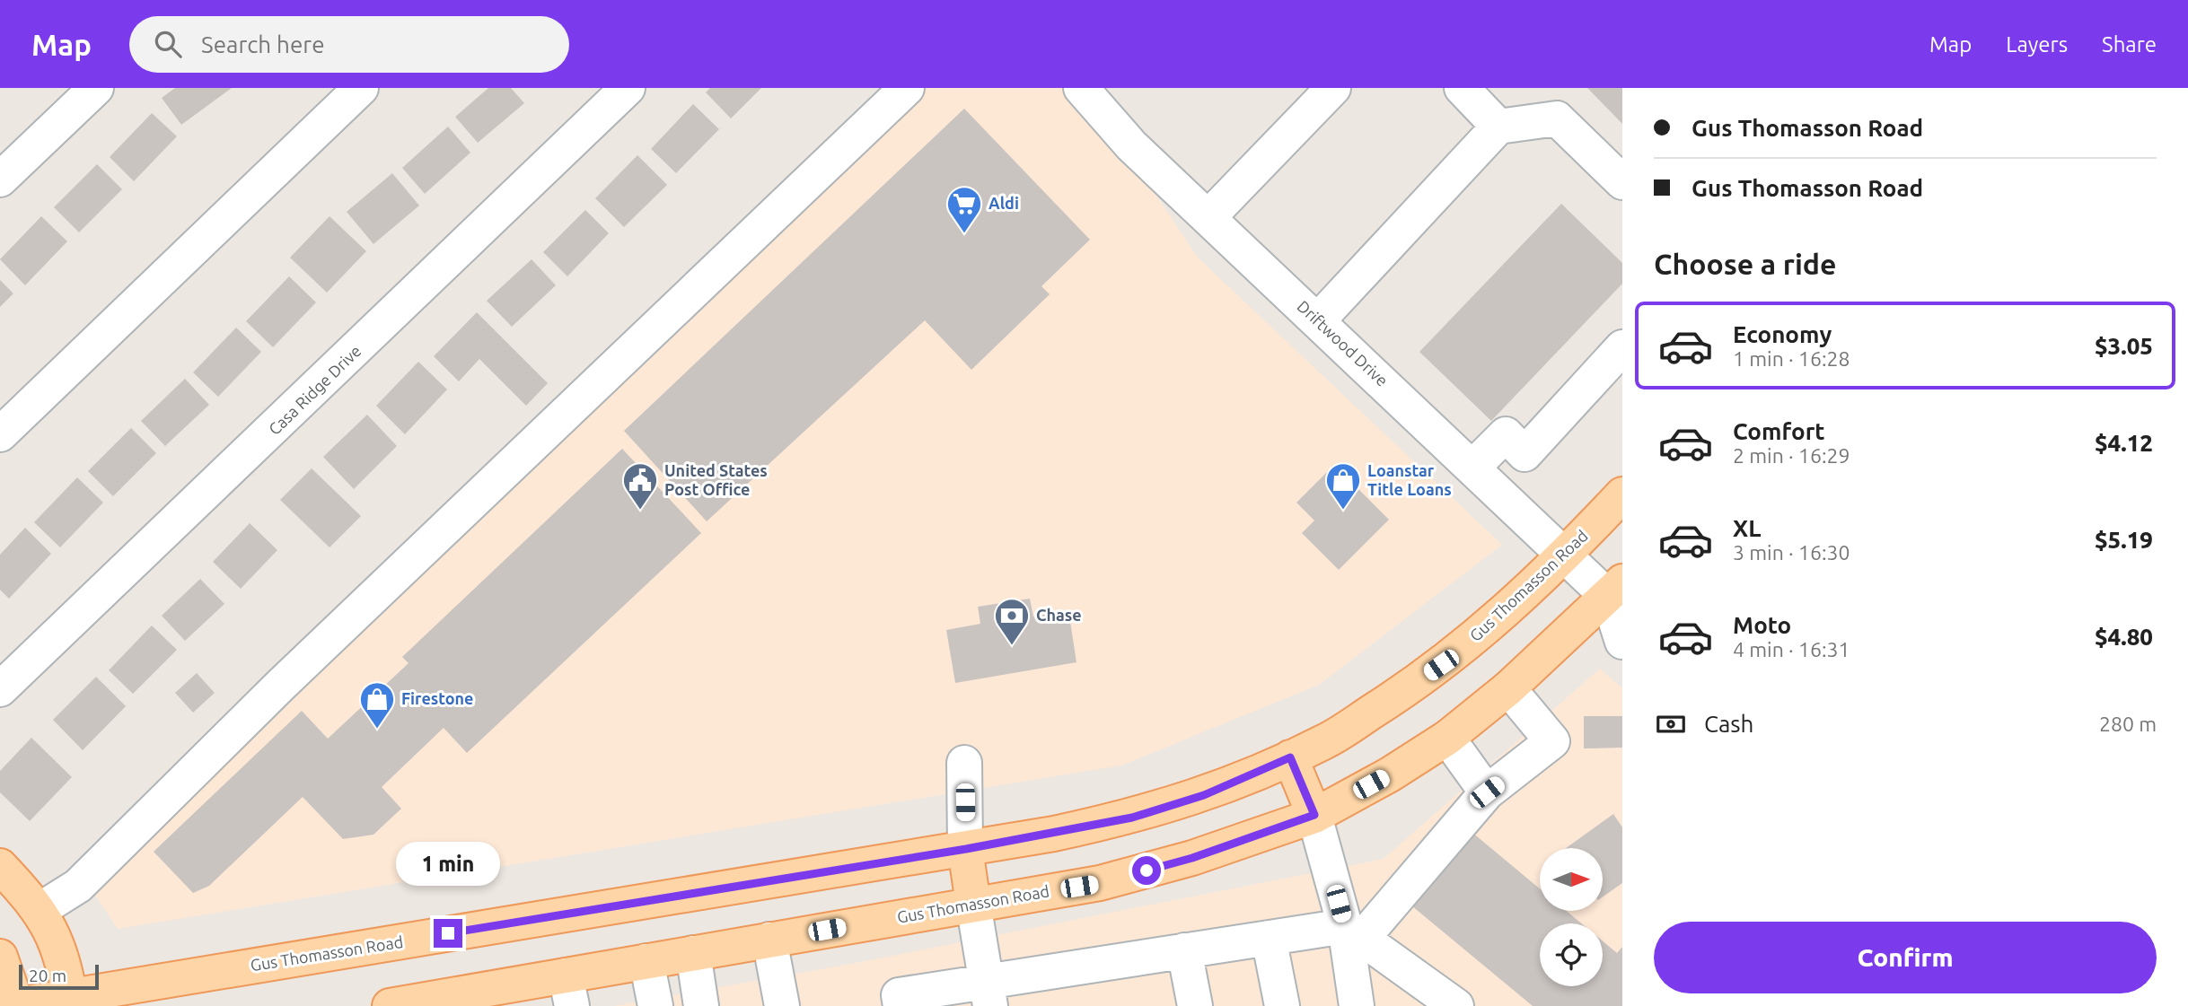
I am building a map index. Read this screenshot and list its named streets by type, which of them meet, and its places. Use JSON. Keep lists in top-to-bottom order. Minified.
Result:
{"streets":{"main road":["Gus Thomasson Road"],"street":["Driftwood Drive","Casa Ridge Drive"]},"crossings":[["Driftwood Drive","Gus Thomasson Road"]],"places":{"supermarket":["Aldi"],"public building":["United States Post Office"],"shop":["Loanstar Title Loans","Firestone"],"bank":["Chase"]},"scale_bar":"20 m","north":"right","page":{"header":"Map","search":"Search here","nav":["Map","Layers","Share"],"banner":["Gus Thomasson Road","Gus Thomasson Road"],"heading":"Choose a ride","list":[{"name":"Economy","note":"1 min · 16:28","value":"$3.05"},{"name":"Comfort","note":"2 min · 16:29","value":"$4.12"},{"name":"XL","note":"3 min · 16:30","value":"$5.19"},{"name":"Moto","note":"4 min · 16:31","value":"$4.80"}],"pay":["Cash","280 m"],"bubble":"1 min","buttons":"Confirm","scale":"20 m"}}
